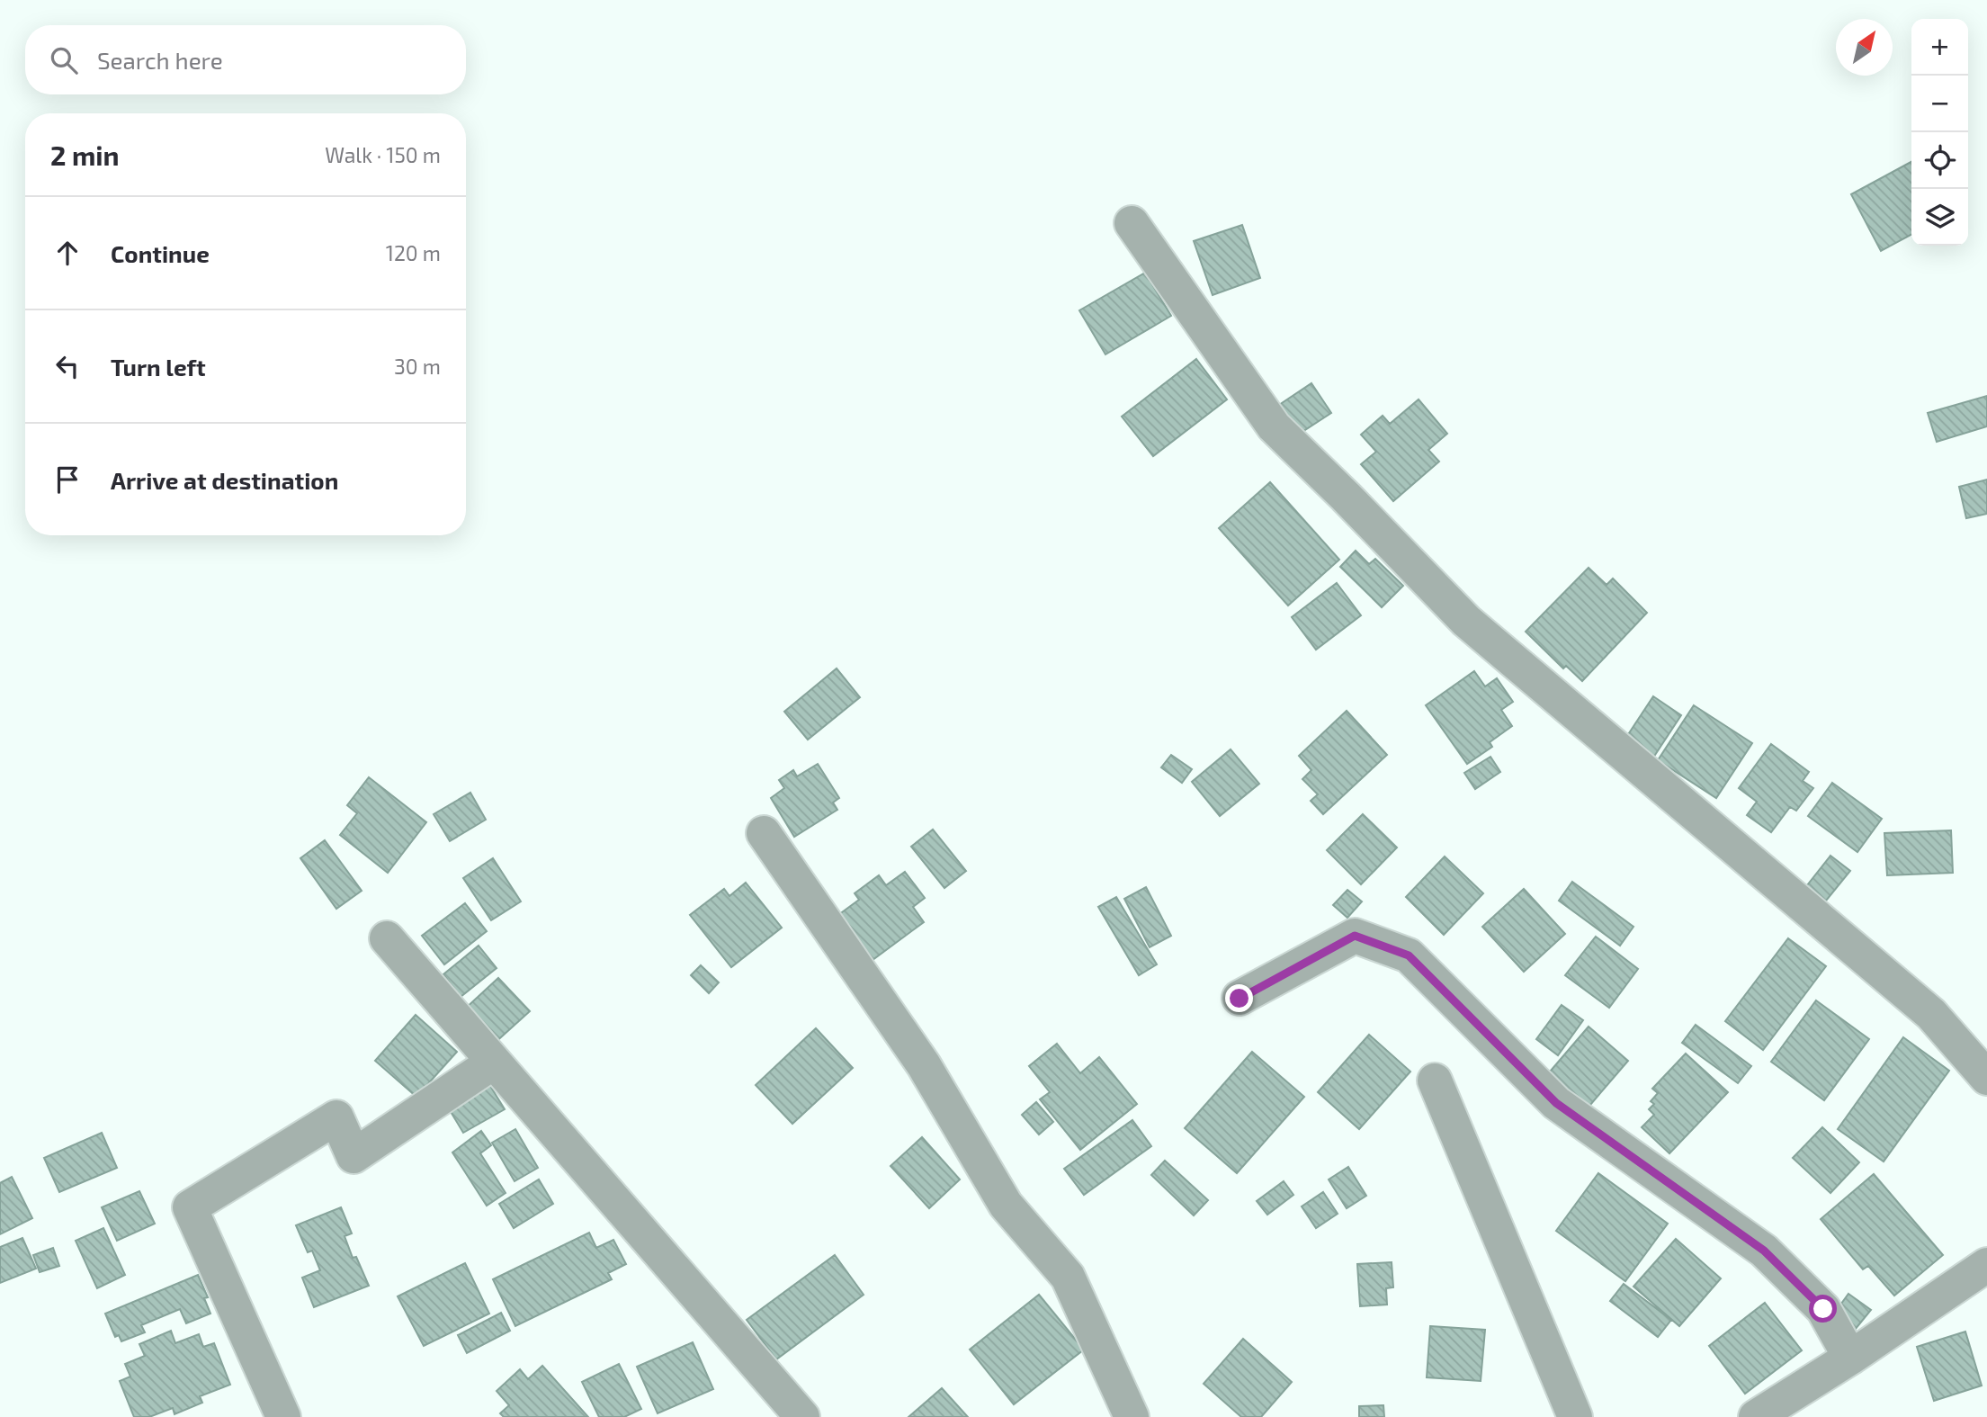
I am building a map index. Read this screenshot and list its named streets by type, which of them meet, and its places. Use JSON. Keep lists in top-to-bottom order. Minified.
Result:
{"north":"top right","page":{"map_buttons":["+","−"],"search":"Search here","heading":["2 min","Walk · 150 m"],"list":[["Continue","120 m"],["Turn left","30 m"],"Arrive at destination"]}}
